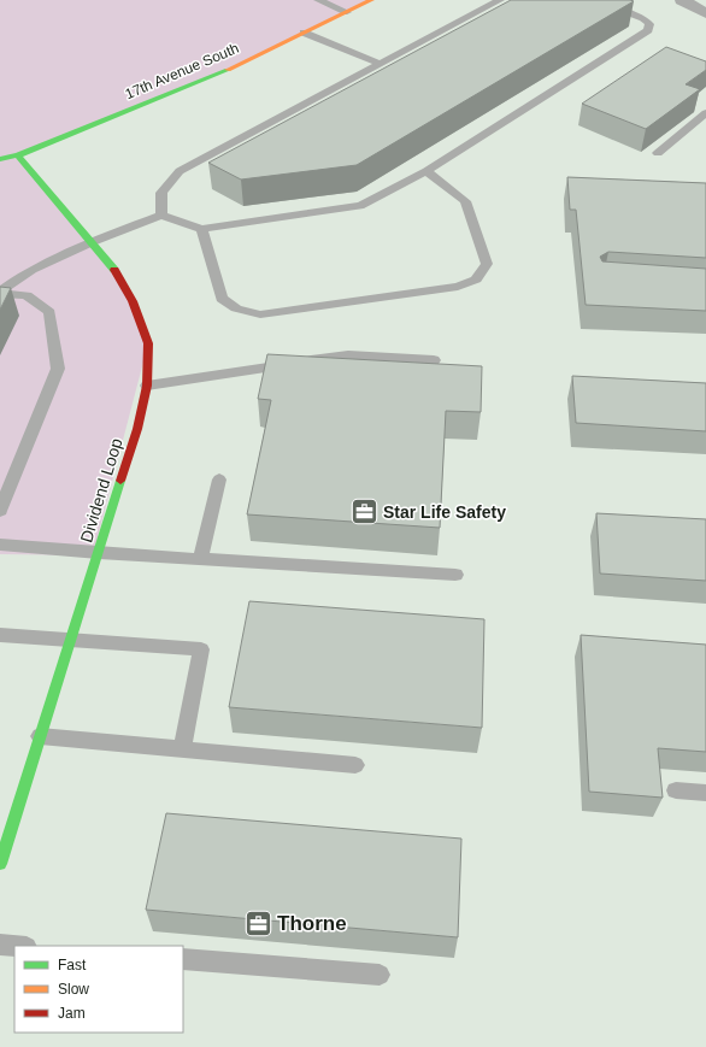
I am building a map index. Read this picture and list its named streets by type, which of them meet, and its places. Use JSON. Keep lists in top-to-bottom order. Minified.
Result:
{"streets":{"street":["17th Avenue South","Dividend Loop"]},"crossings":[["17th Avenue South","Dividend Loop"]],"places":{"office":["Star Life Safety","Thorne"]},"legend":["Fast","Slow","Jam"]}
